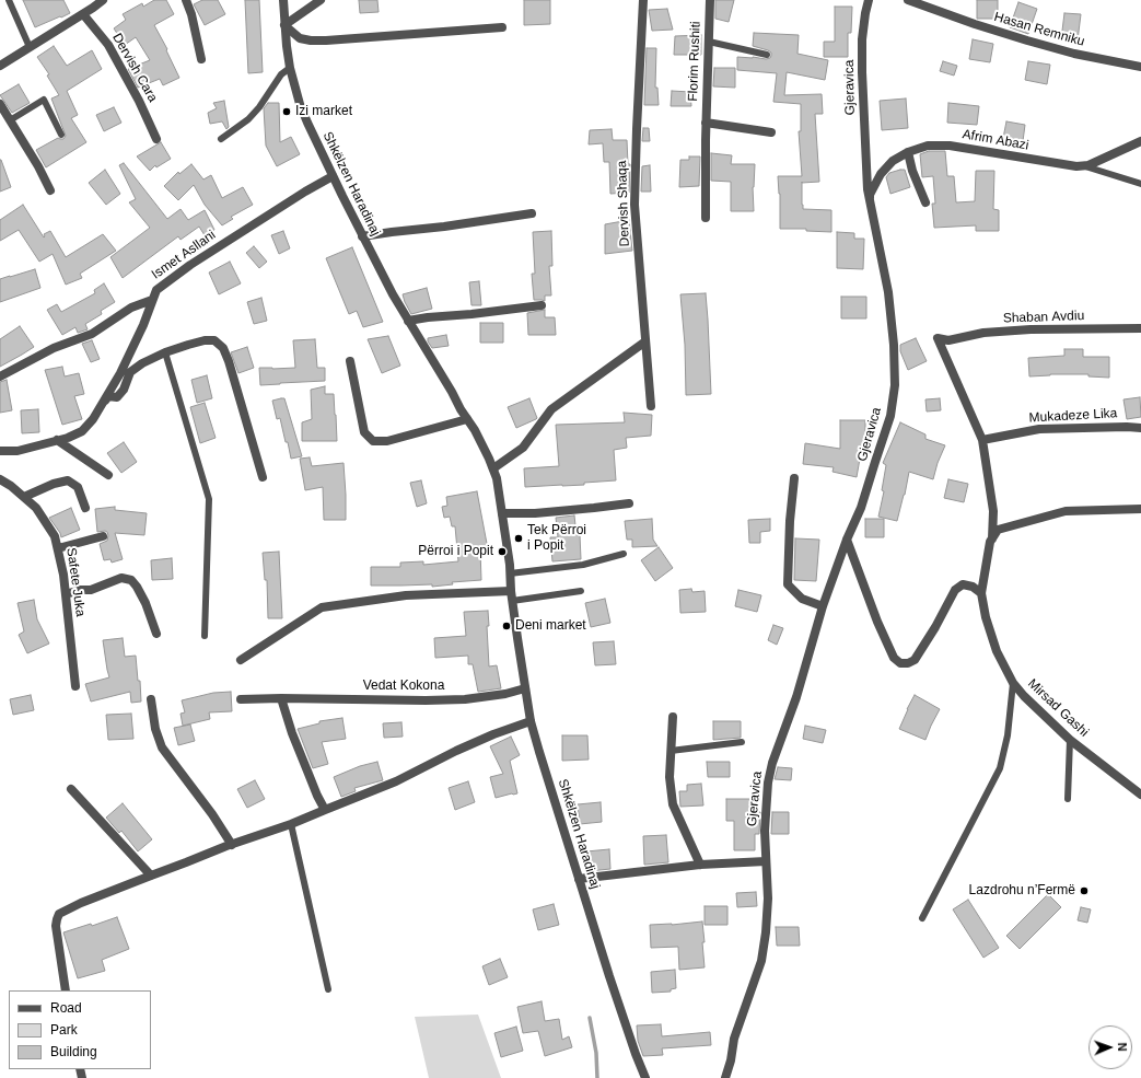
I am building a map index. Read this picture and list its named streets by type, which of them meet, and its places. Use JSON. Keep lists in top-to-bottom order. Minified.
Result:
{"streets":{"street":["Hasan Remniku","Florim Rushiti","Dervish Cara","Gjeravica","Afrim Abazi","Shkëlzen Haradinaj","Dervish Shaqa","Ismet Asllani","Shaban Avdiu","Mukadeze Lika","Safete Juka","Vedat Kokona","Mirsad Gashi"]},"crossings":[["Gjeravica","Afrim Abazi"],["Shkëlzen Haradinaj","Ismet Asllani"],["Shkëlzen Haradinaj","Vedat Kokona"],["Shaban Avdiu","Mirsad Gashi"],["Mukadeze Lika","Mirsad Gashi"]],"places":["Izi market","Tek Përroi i Popit","Përroi i Popit","Deni market","Lazdrohu n’Fermë"],"legend":["Road","Park","Building"],"north":"right"}
